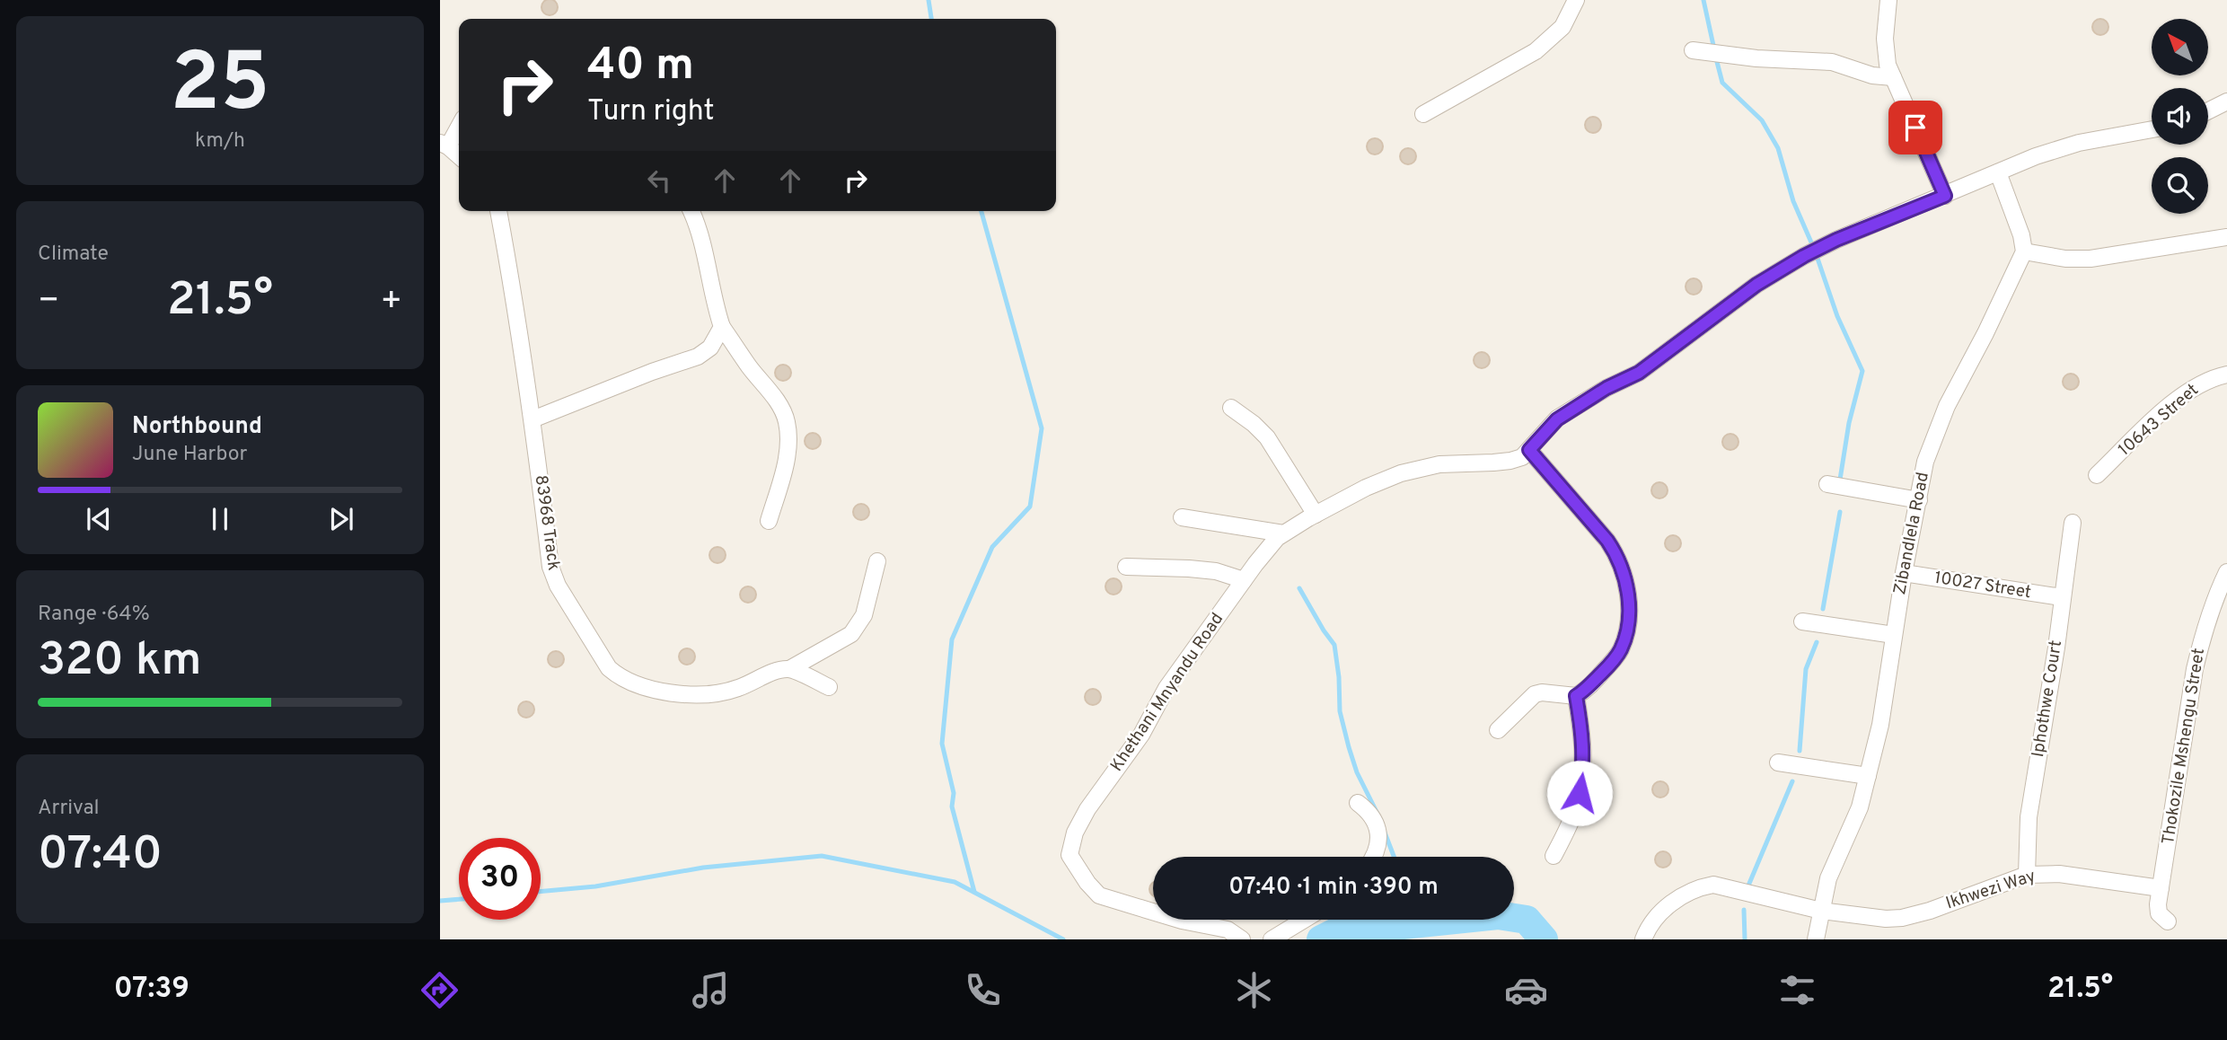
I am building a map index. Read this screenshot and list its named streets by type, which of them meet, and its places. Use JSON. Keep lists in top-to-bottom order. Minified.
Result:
{"streets":{"street":["10643 Street","83968 Track","Zibandlela Road","10027 Street","Khethani Mnyandu Road","Iphothwe Court","Thokozile Mshengu Street","Ikhwezi Way"]},"crossings":[["Zibandlela Road","10027 Street"],["Zibandlela Road","Ikhwezi Way"],["10027 Street","Iphothwe Court"],["Iphothwe Court","Ikhwezi Way"],["Thokozile Mshengu Street","Ikhwezi Way"]],"north":"top left","page":{"tile":[["25","km/h"],"Climate",["Range · 64%","320 km"],["Arrival","07:40"]],"turn":["40 m","Turn right"],"heat":["−","21.5°","+"],"song":["Northbound","June Harbor"],"limit":"30","trip":"07:40 · 1 min · 390 m","tabs":["07:39","21.5°"]}}
